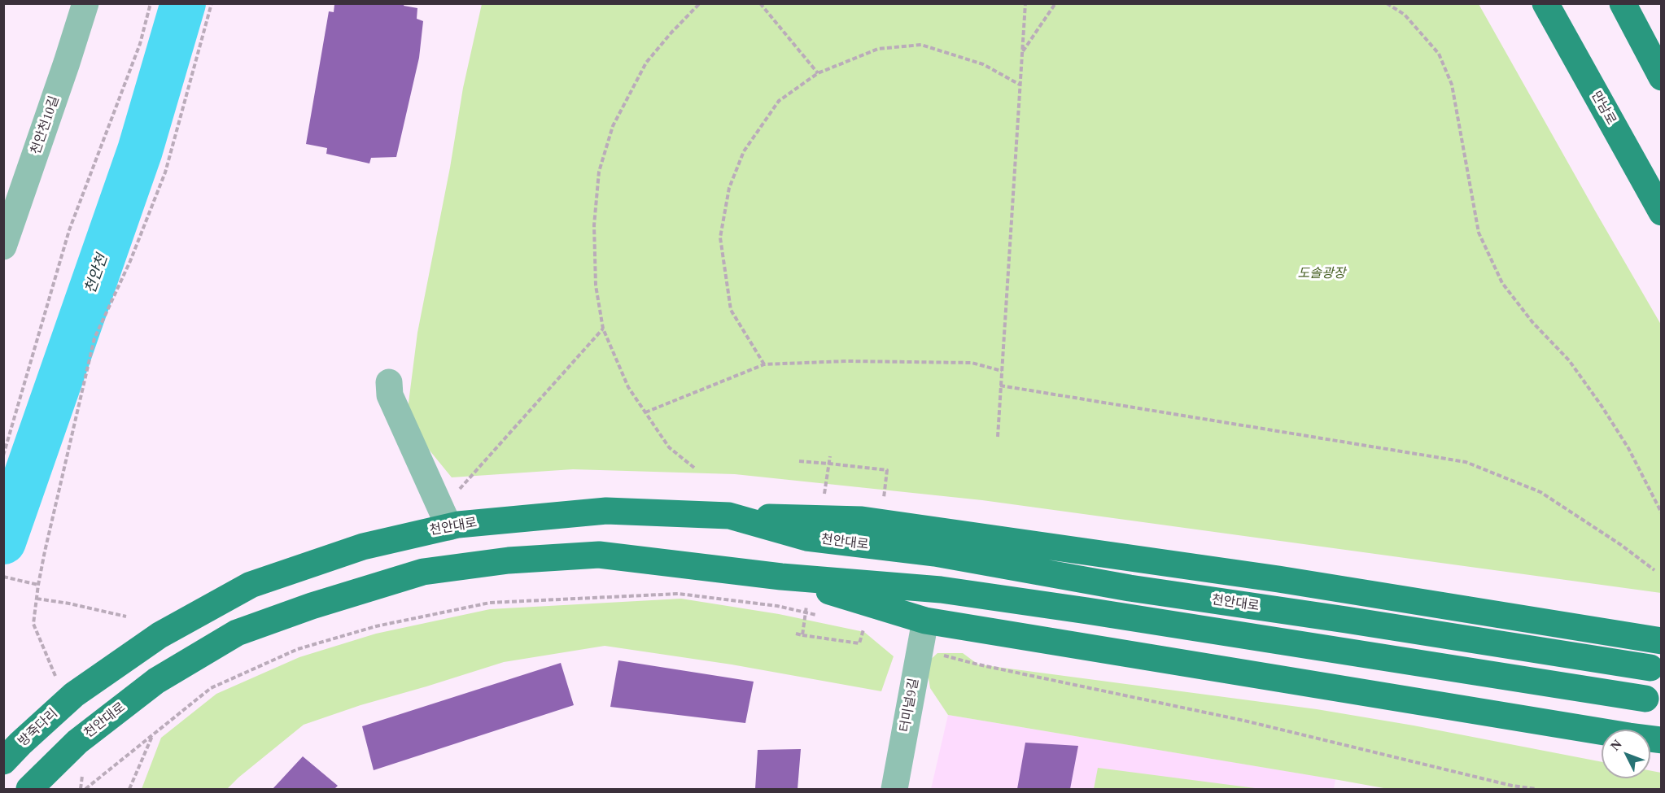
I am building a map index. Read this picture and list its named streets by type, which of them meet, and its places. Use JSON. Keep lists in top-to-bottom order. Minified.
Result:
{"streets":{"main road":["만남로","천안대로","방죽다리"],"street":["천안천10길","터미널9길"]},"crossings":[["천안대로","방죽다리"]],"water":["천안천"],"parks":["도솔광장"],"north":"top left"}
